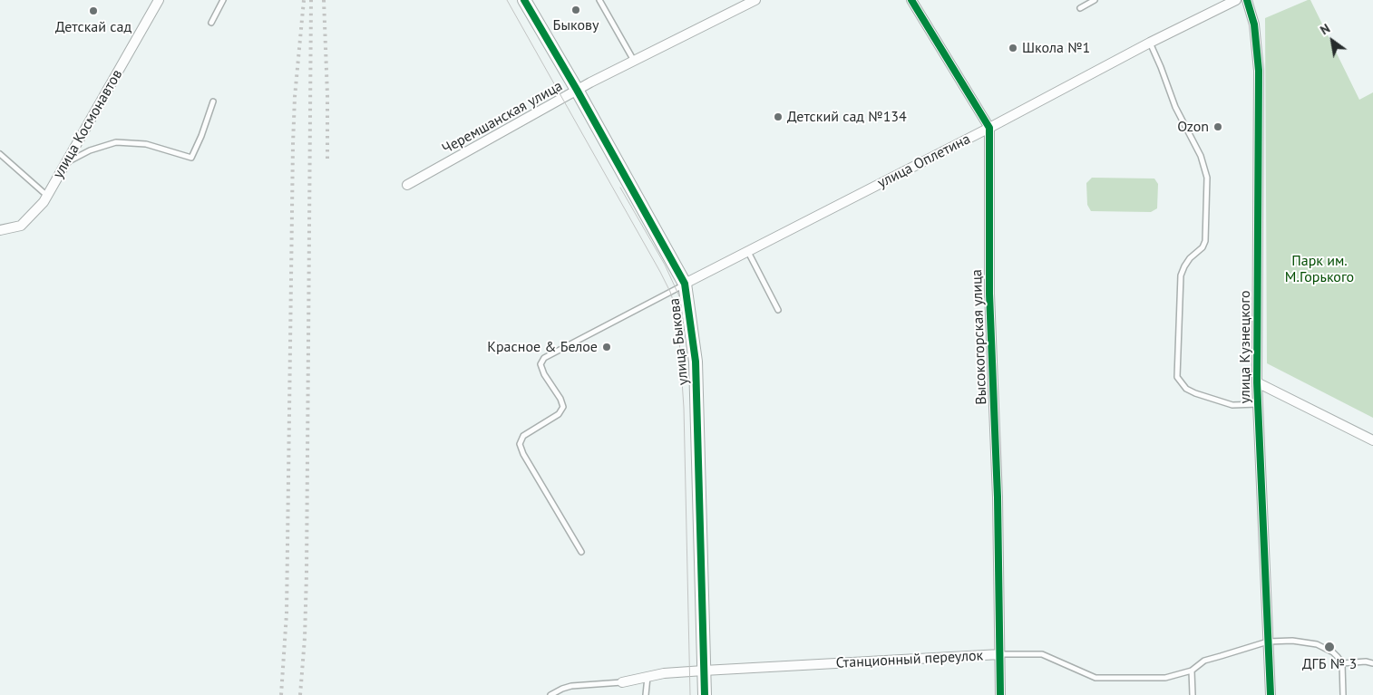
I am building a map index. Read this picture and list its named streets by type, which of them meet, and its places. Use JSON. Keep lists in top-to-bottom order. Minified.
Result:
{"streets":{"street":["Черемшанская улица","улица Космонавтов","улица Оплетина","Высокогорская улица","улица Быкова","улица Кузнецкого","Станционный переулок"]},"crossings":[["Черемшанская улица","улица Быкова"],["улица Оплетина","Высокогорская улица"],["улица Оплетина","улица Быкова"],["Высокогорская улица","Станционный переулок"],["улица Быкова","Станционный переулок"],["улица Кузнецкого","Станционный переулок"]],"parks":["Парк им. М.Горького"],"places":["Быкову","Детскай сад","Школа №1","Детский сад №134","Ozon","Красное & Белое","ДГБ № 3"],"north":"top left"}
